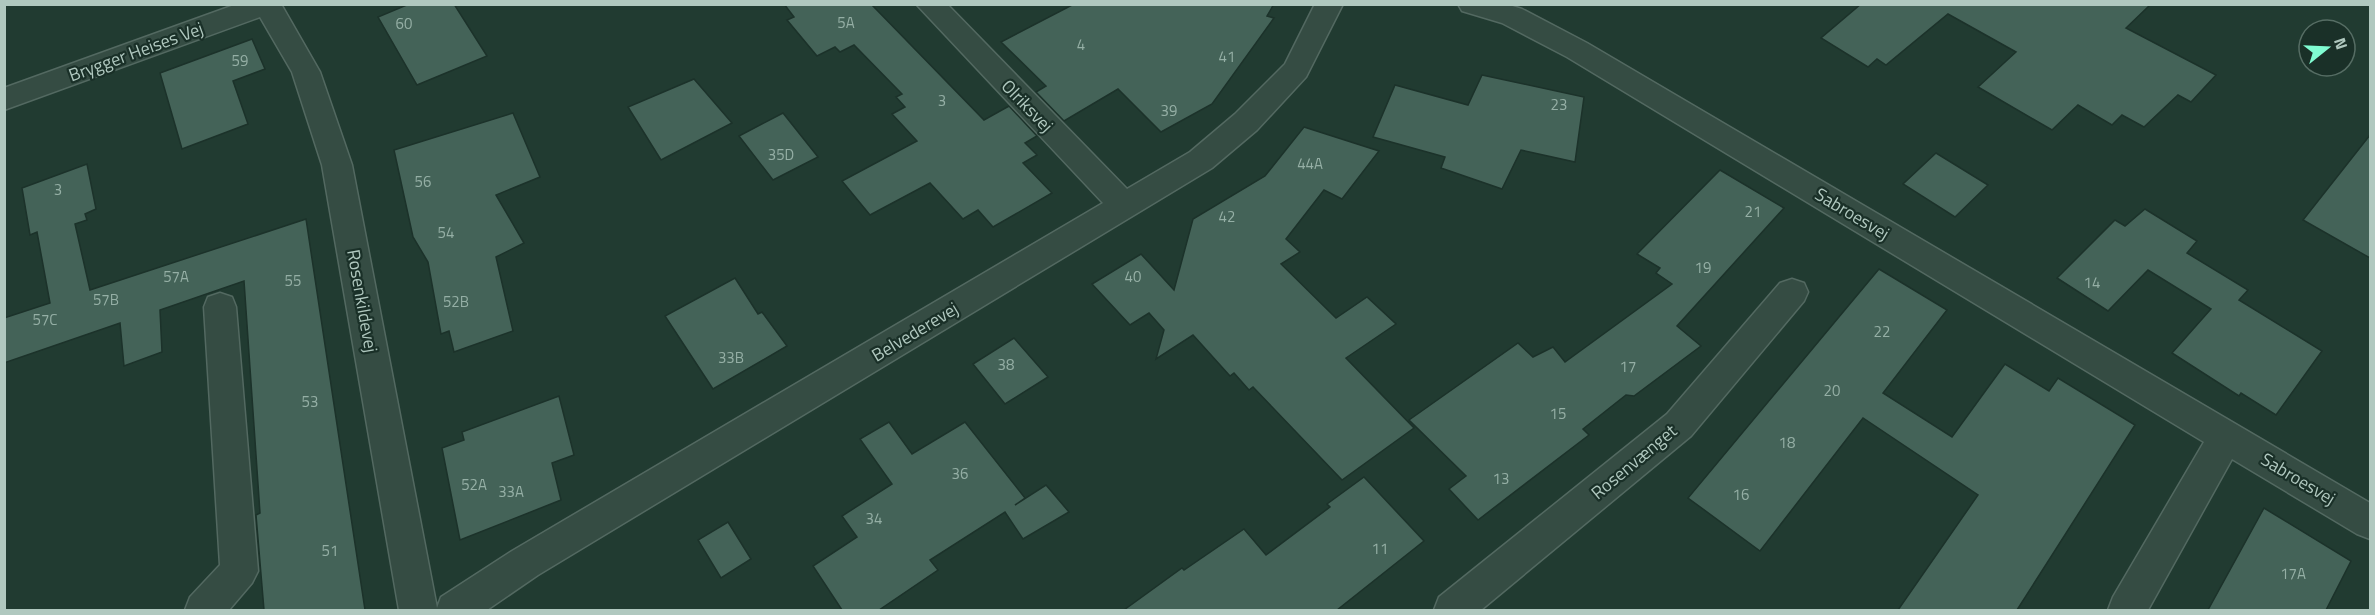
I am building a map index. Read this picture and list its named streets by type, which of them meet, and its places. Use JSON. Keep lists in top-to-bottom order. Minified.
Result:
{"streets":{"street":["Brygger Heises Vej","Olriksvej","Sabroesvej","Rosenkildevej","Belvederevej","Rosenvænget"]},"crossings":[["Brygger Heises Vej","Rosenkildevej"],["Olriksvej","Belvederevej"]],"house_numbers":["5A","60","4","41","59","3","23","39","35D","44A","56","3","21","42","54","19","57A","40","55","14","57B","52B","57C","22","33B","38","17","20","53","15","18","36","13","52A","33A","16","34","11","51","17A"],"north":"right"}
